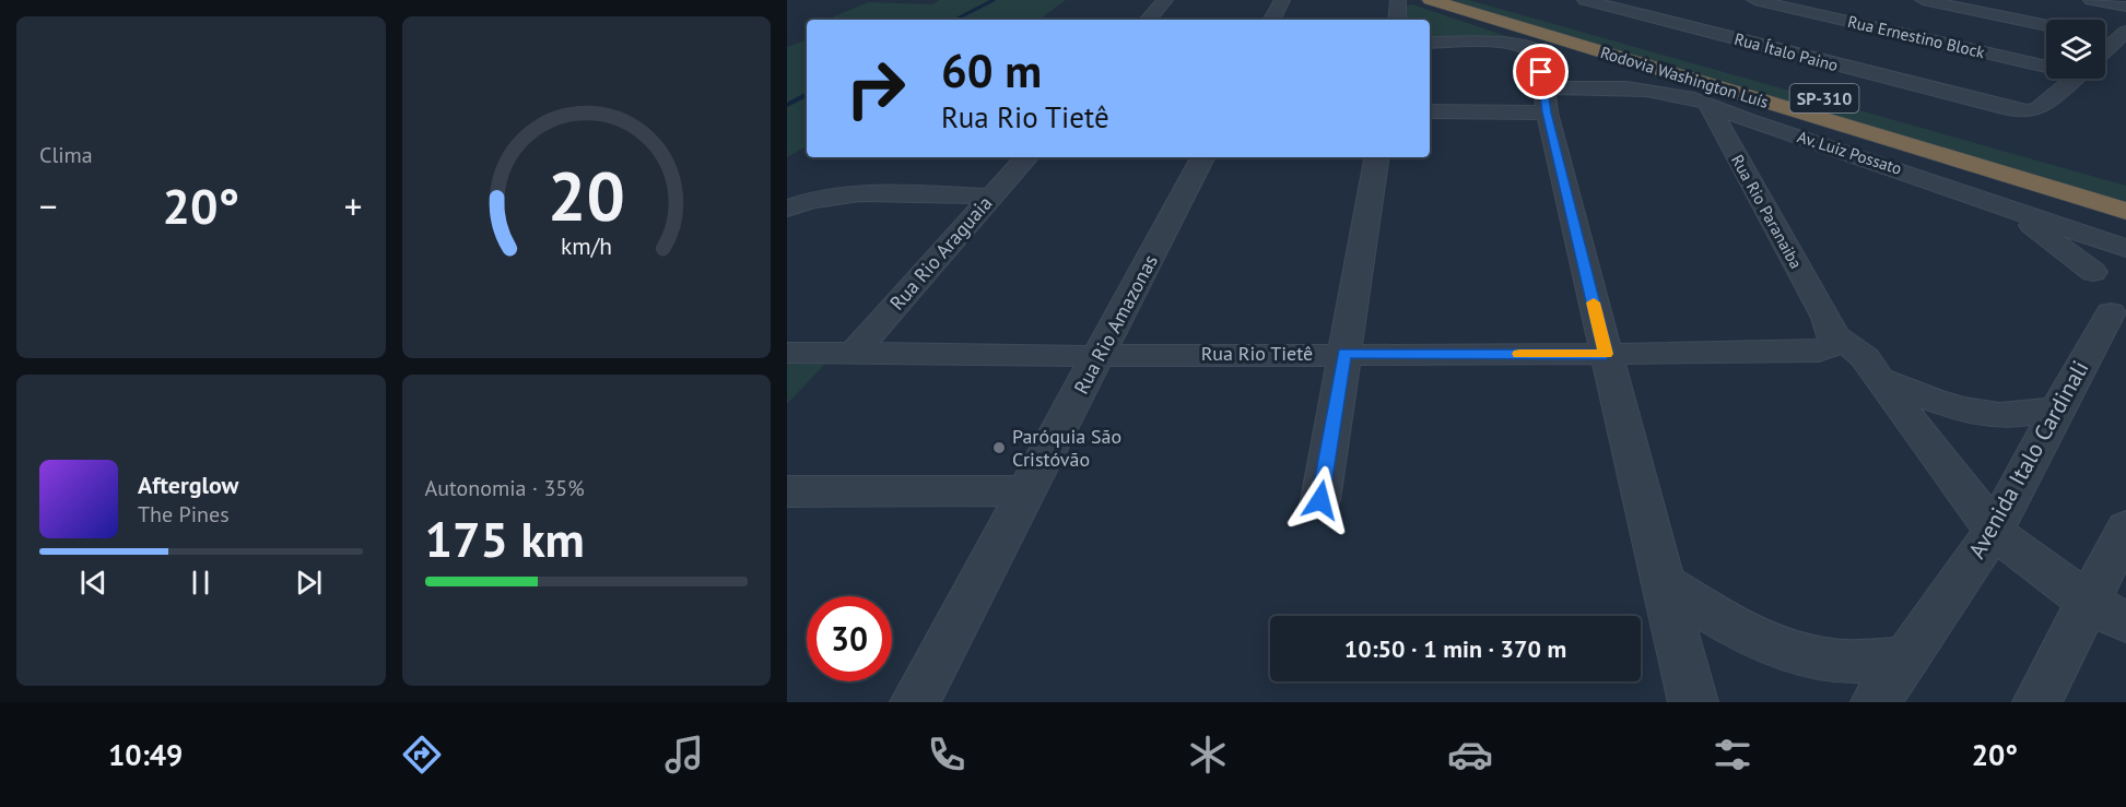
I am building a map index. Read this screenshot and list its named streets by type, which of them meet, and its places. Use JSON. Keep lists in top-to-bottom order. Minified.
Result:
{"streets":{"highway":["Rodovia Washington Luís","SP-310"],"street":["Rua Ernestino Block","Rua Ítalo Paino","Av. Luiz Possato","Rua Rio Paranaiba","Rua Rio Araguaia","Rua Rio Amazonas","Rua Rio Tietê","Avenida Italo Cardinali"]},"crossings":[["Av. Luiz Possato","Rua Rio Paranaiba"],["Rua Rio Paranaiba","Rua Rio Tietê"],["Rua Rio Araguaia","Rua Rio Tietê"],["Rua Rio Amazonas","Rua Rio Tietê"]],"places":["Paróquia São Cristóvão"],"page":{"tile":["Clima",["Autonomia · 35%","175 km"]],"turn":["60 m","Rua Rio Tietê"],"heat":["−","20°","+"],"song":["Afterglow","The Pines"],"limit":"30","trip":"10:50 · 1 min · 370 m","tabs":["10:49","20°"],"gauge":["20","km/h"]}}
